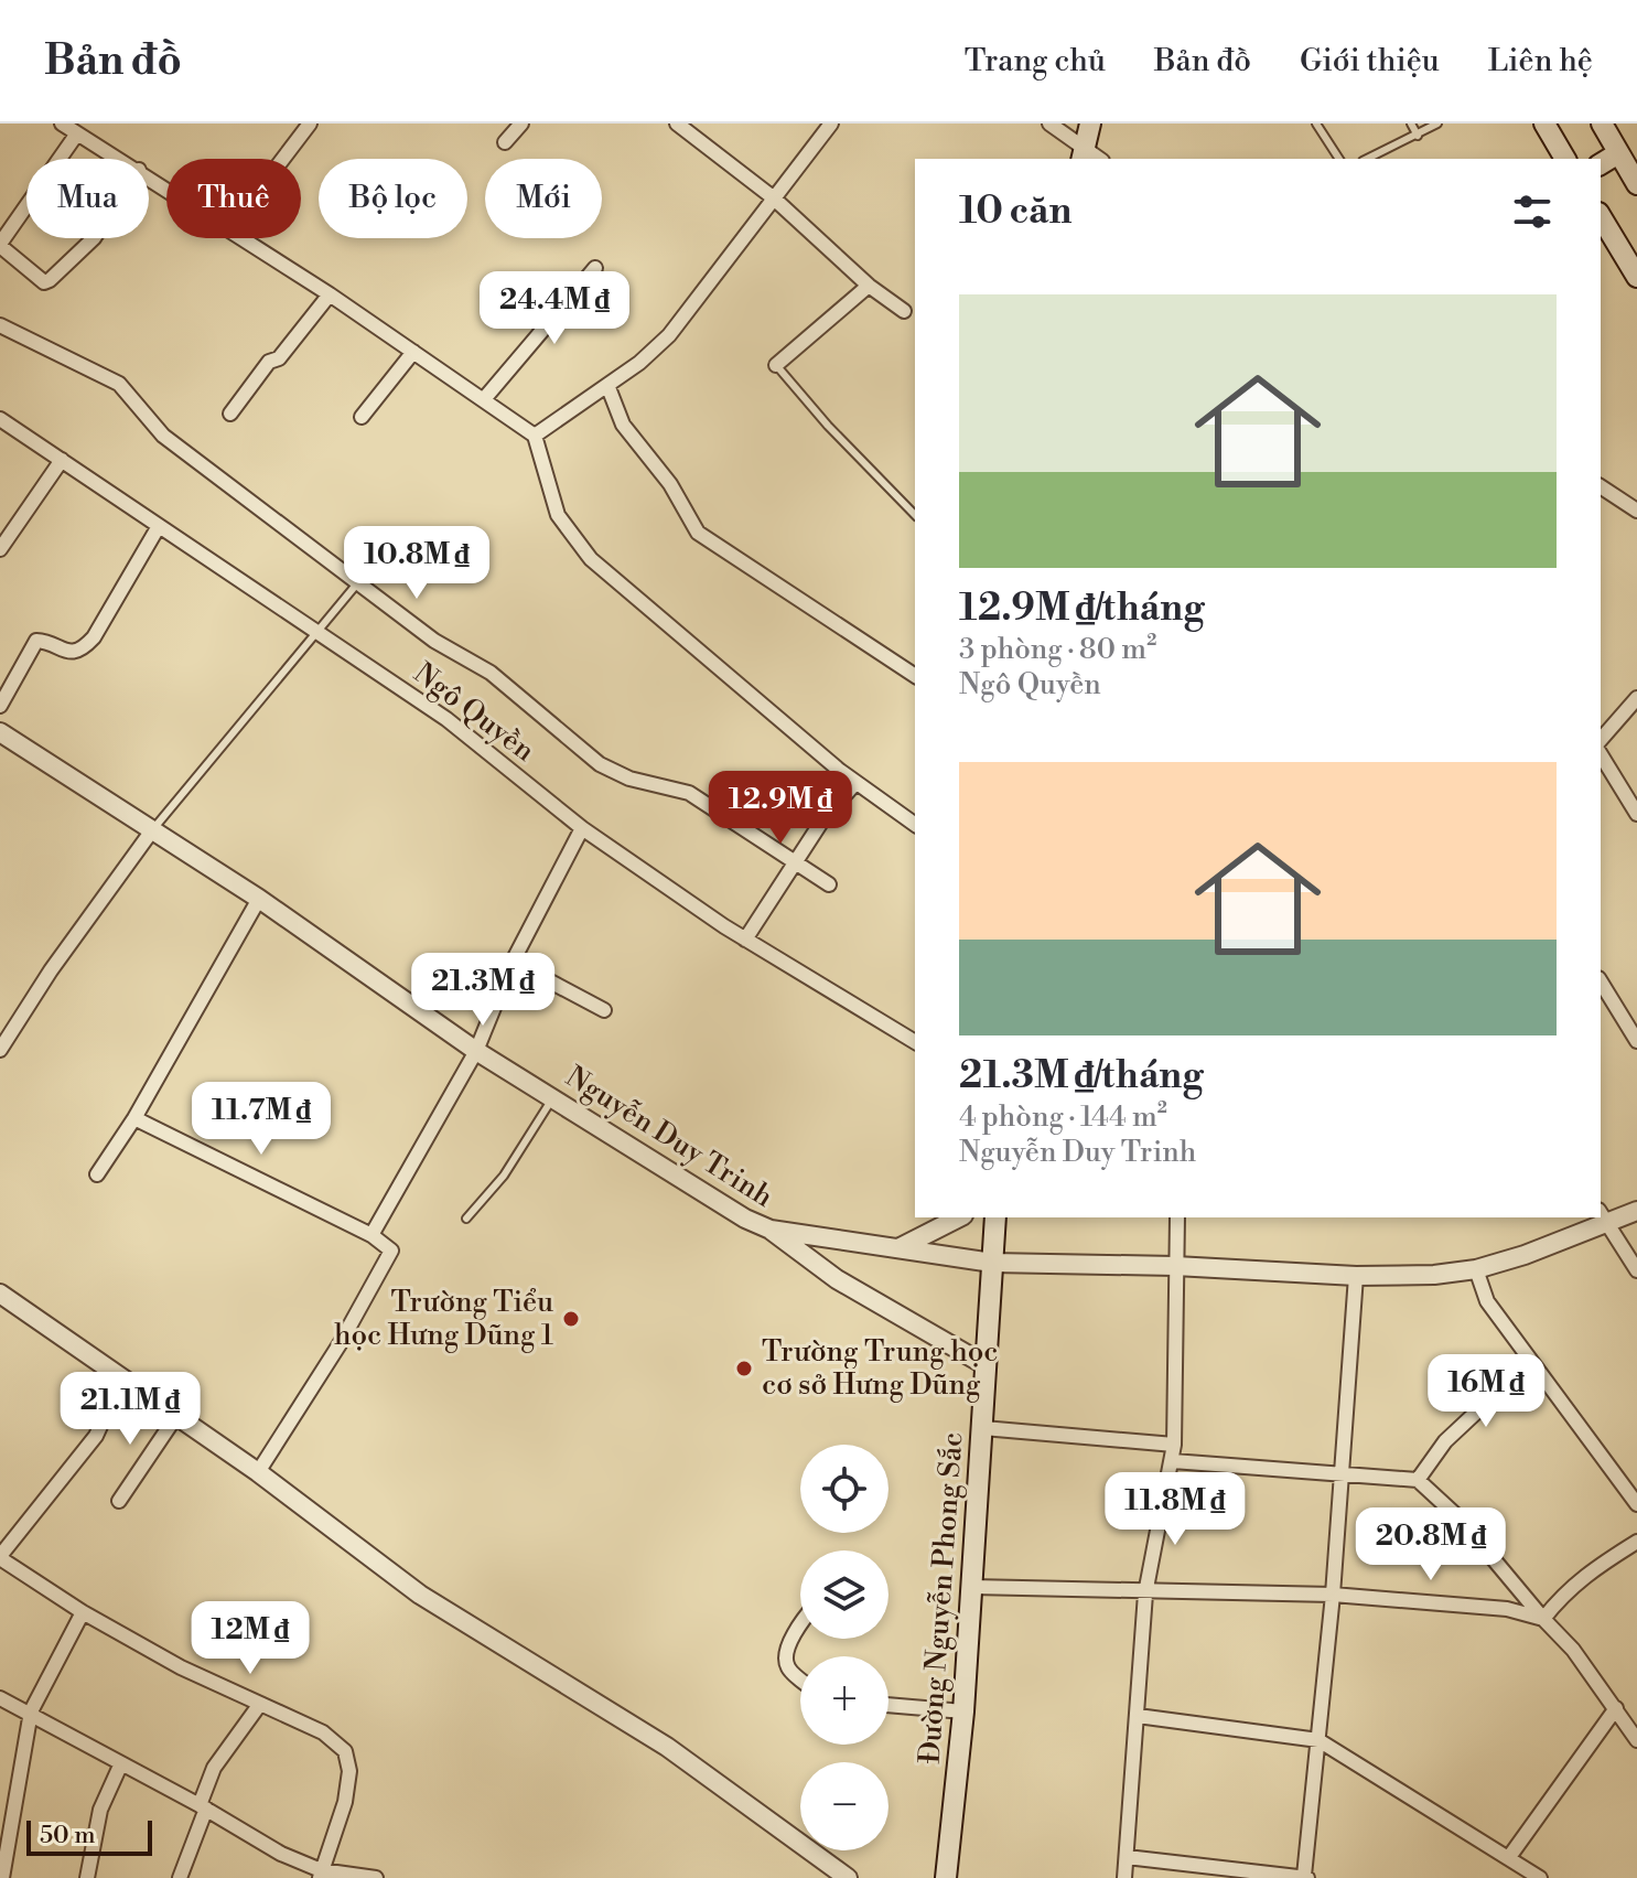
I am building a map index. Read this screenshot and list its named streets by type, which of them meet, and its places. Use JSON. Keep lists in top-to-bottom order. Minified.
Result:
{"streets":{"main road":["Đường Nguyễn Phong Sắc"],"street":["Ngô Quyền","Nguyễn Duy Trinh"]},"crossings":[["Nguyễn Duy Trinh","Đường Nguyễn Phong Sắc"]],"places":["Trường Tiểu học Hưng Dũng 1","Trường Trung học cơ sở Hưng Dũng"],"scale_bar":"50 m","page":{"header":"Bản đồ","nav":["Trang chủ","Bản đồ","Giới thiệu","Liên hệ"],"chip":["Mua","Thuê","Bộ lọc","Mới"],"heading":"10 căn","list":[{"name":"12.9M ₫/tháng","note":"3 phòng · 80 m² · Ngô Quyền"},{"name":"21.3M ₫/tháng","note":"4 phòng · 144 m² · Nguyễn Duy Trinh"}],"price":["24.4M ₫","10.8M ₫","12.9M ₫","21.3M ₫","11.7M ₫","16M ₫","21.1M ₫","11.8M ₫","20.8M ₫","12M ₫"],"map_buttons":["+","−"],"scale":"50 m"}}
